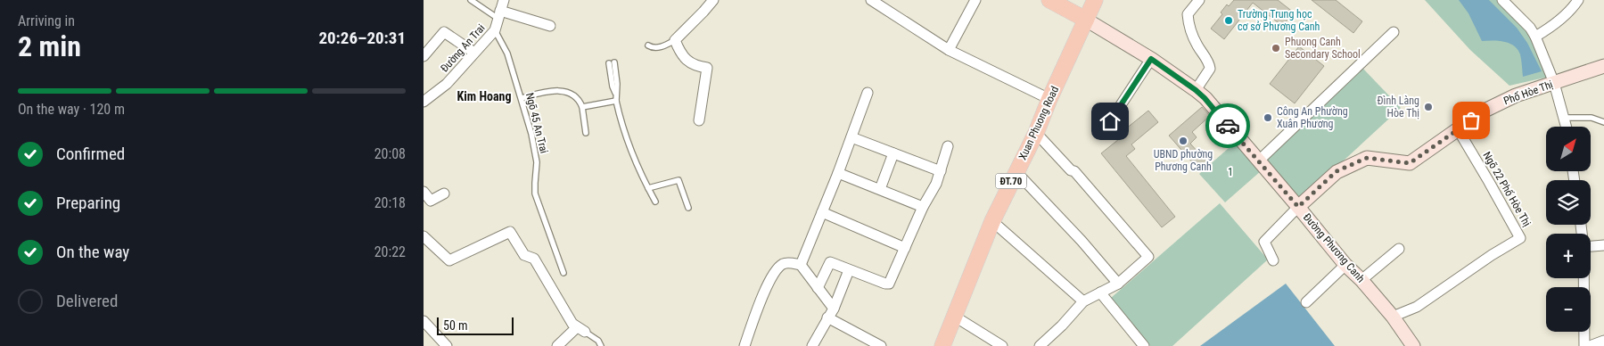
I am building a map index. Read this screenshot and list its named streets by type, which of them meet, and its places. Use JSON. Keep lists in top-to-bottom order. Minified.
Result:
{"streets":{"main road":["Xuan Phuong Road","ĐT.70"],"street":["Đường An Trai","Phố Hòe Thị","Ngõ 22 Phố Hòe Thị","Đường Phương Canh"],"lane":["Ngõ 45 An Trai"]},"crossings":[["Đường An Trai","Ngõ 45 An Trai"],["Phố Hòe Thị","Ngõ 22 Phố Hòe Thị"],["Phố Hòe Thị","Đường Phương Canh"],["Xuan Phuong Road","Đường Phương Canh"],["Ngõ 22 Phố Hòe Thị","Đường Phương Canh"]],"districts":["Kim Hoang"],"parks":["1"],"places":["Trường Trung học cơ sở Phương Canh","Phuong Canh Secondary School","Đình Làng Hòe Thị","Công An Phường Xuân Phương","UBND phường Phương Canh"],"scale_bar":"50 m","north":"top right","page":{"heading":["2 min","Arriving in","20:26–20:31"],"bar":"On the way · 120 m","map_buttons":["+","−"],"list":[["Confirmed","20:08"],["Preparing","20:18"],["On the way","20:22"],"Delivered"],"scale":"50 m"}}
